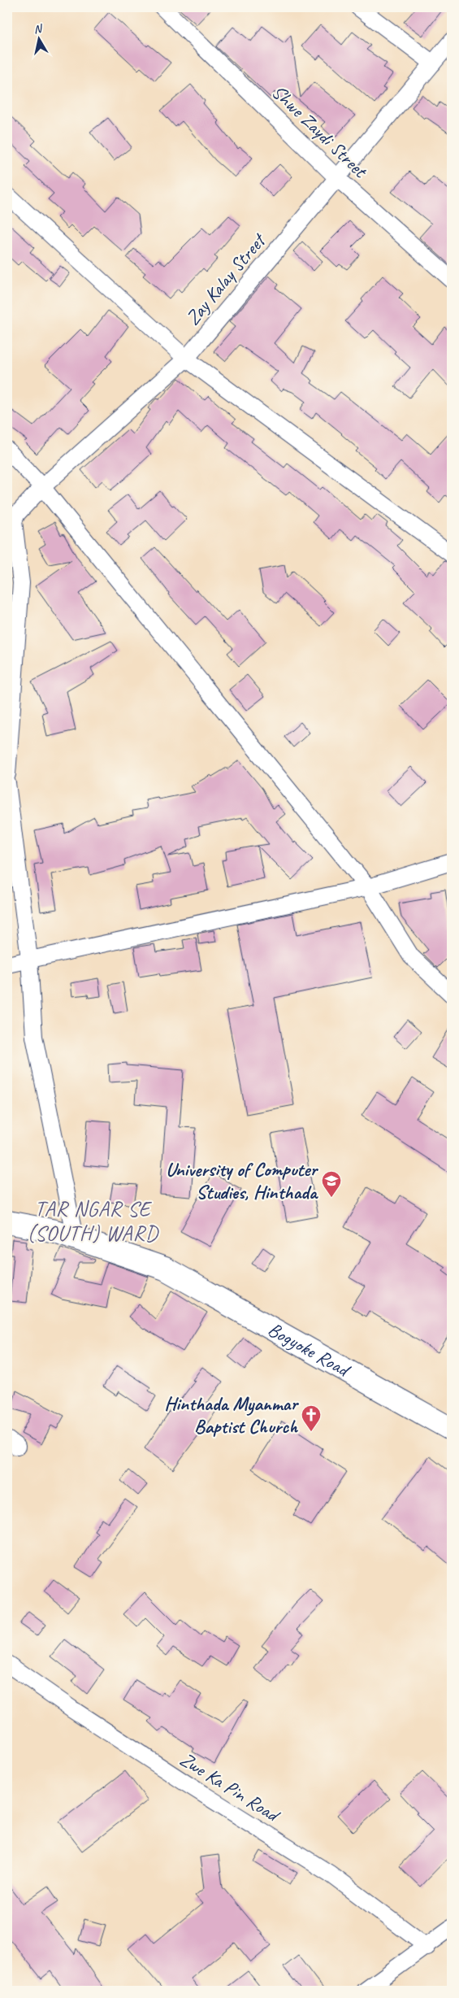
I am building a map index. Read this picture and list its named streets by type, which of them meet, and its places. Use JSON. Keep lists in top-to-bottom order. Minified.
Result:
{"streets":{"main road":["Bogyoke Road"],"street":["Shwe Zaydi Street","Zay Kalay Street","Zwe Ka Pin Road"]},"crossings":[["Shwe Zaydi Street","Zay Kalay Street"]],"districts":["TAR NGAR SE (SOUTH) WARD"],"places":{"school or university":["University of Computer Studies, Hinthada"],"church":["Hinthada Myanmar Baptist Church"]},"north":"top"}
